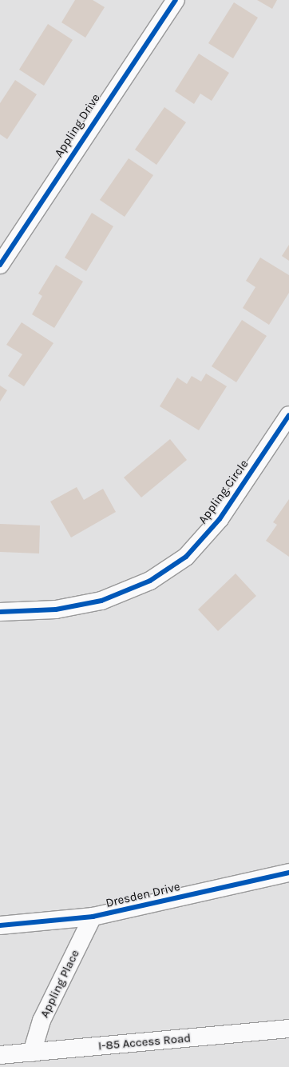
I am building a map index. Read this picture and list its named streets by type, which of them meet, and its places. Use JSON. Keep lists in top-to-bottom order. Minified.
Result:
{"streets":{"street":["Appling Drive","Appling Circle","Dresden Drive","Appling Place","I-85 Access Road"]},"crossings":[["Dresden Drive","Appling Place"],["Appling Place","I-85 Access Road"]]}
